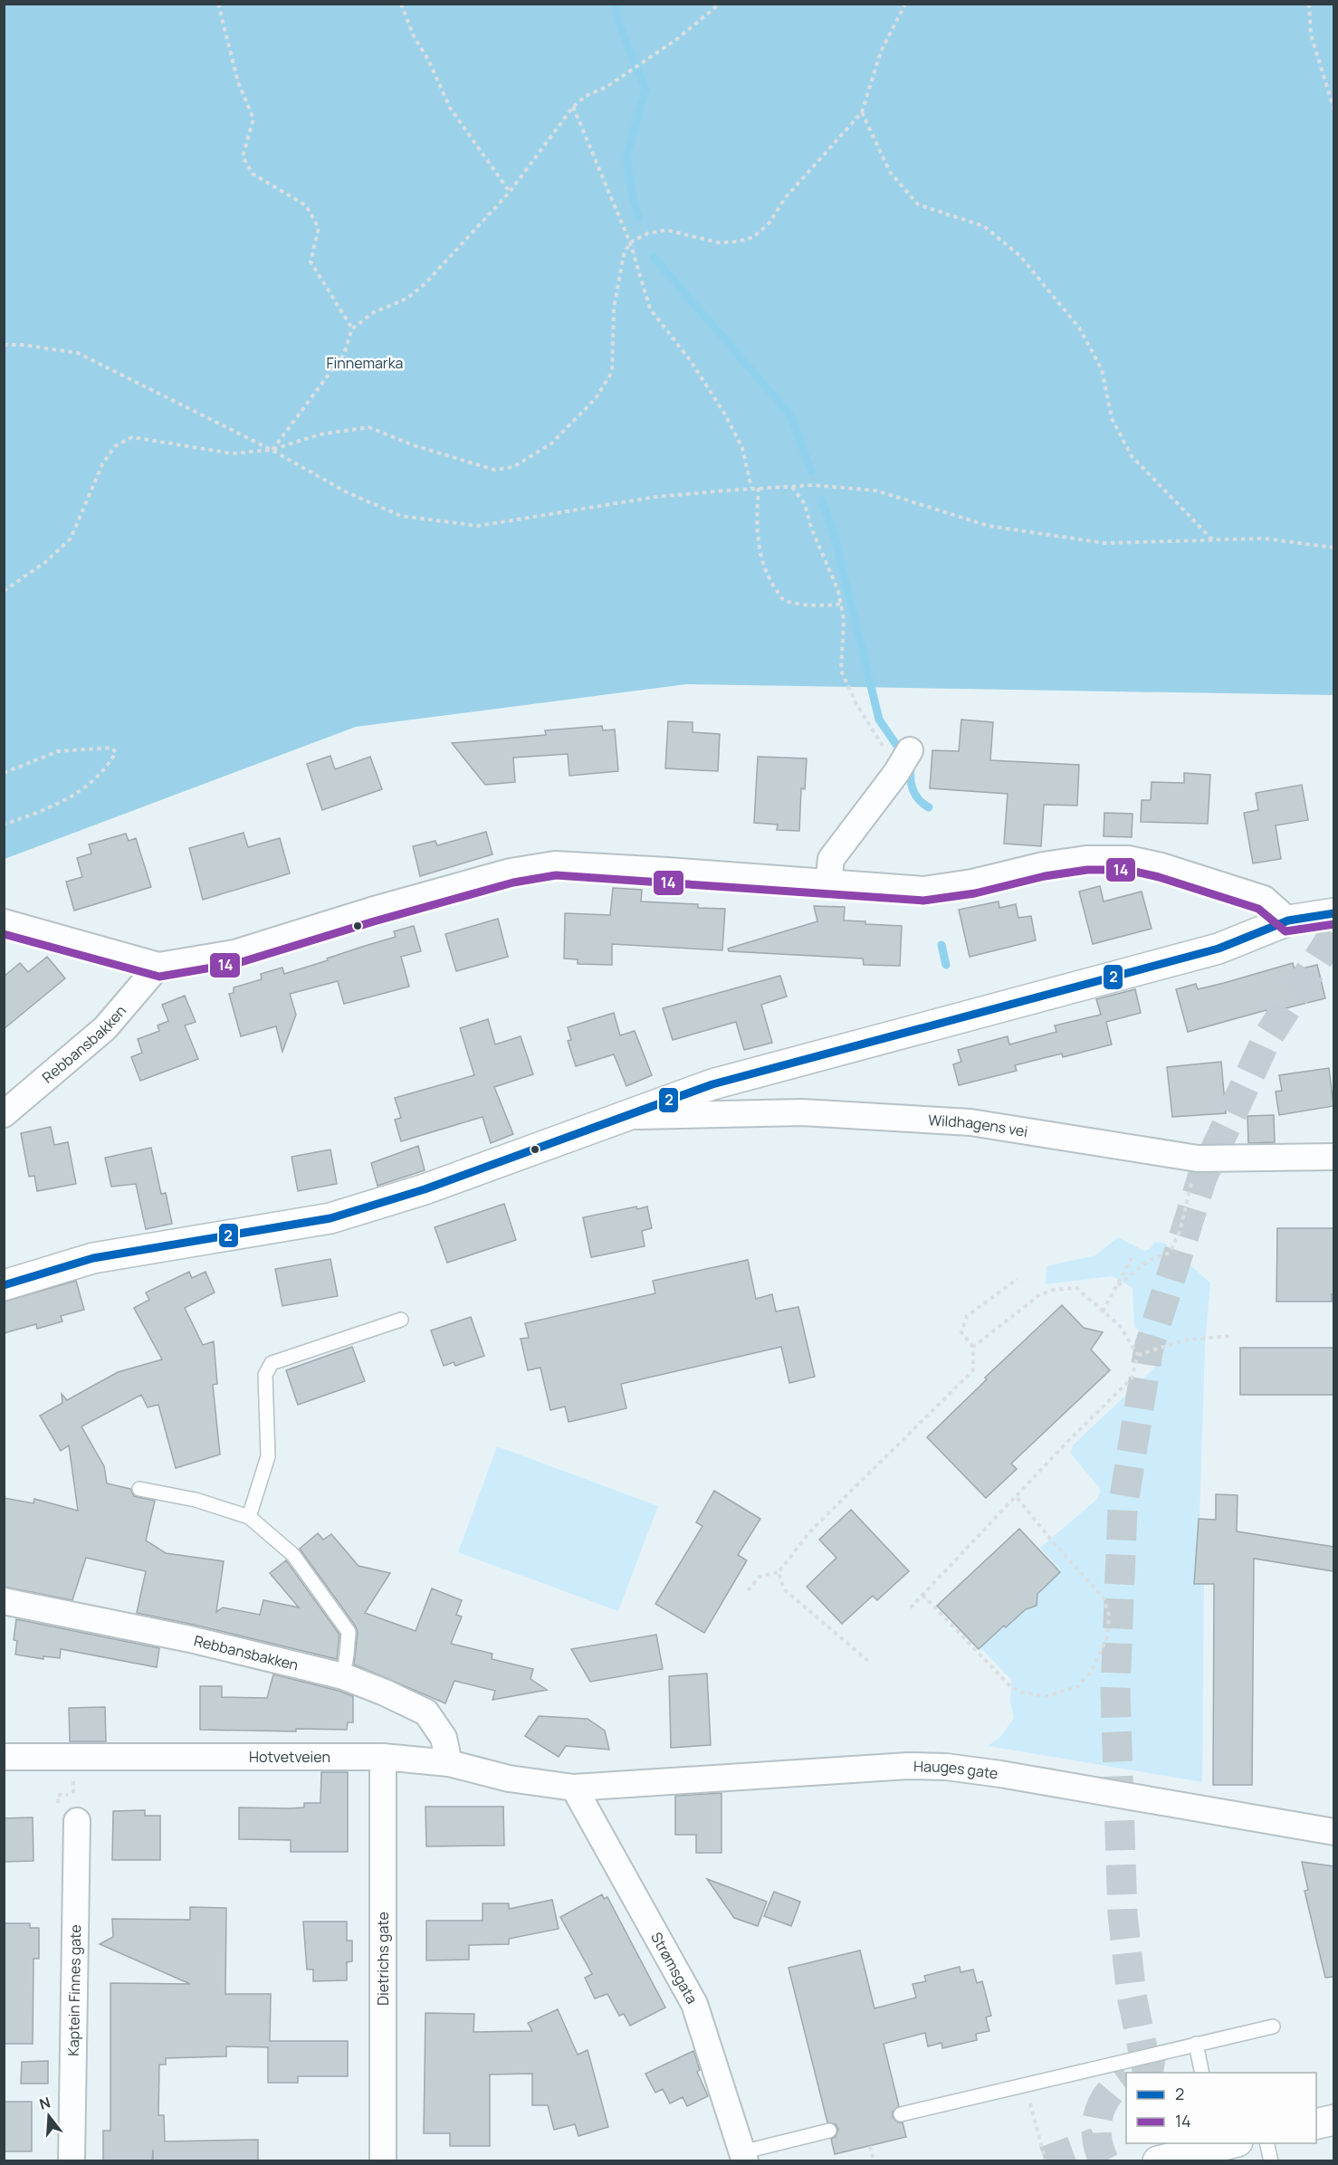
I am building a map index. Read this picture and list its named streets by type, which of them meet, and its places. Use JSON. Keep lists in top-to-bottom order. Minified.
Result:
{"streets":{"street":["Rebbansbakken","Wildhagens vei","Hotvetveien","Hauges gate","Dietrichs gate","Strømsgata","Kaptein Finnes gate"]},"crossings":[["Rebbansbakken","Hotvetveien"],["Hotvetveien","Hauges gate"],["Hotvetveien","Dietrichs gate"],["Hotvetveien","Strømsgata"],["Hauges gate","Strømsgata"]],"parks":["Finnemarka"],"lines":["transit line 14","transit line 2"],"legend":["2","14"],"north":"top"}
